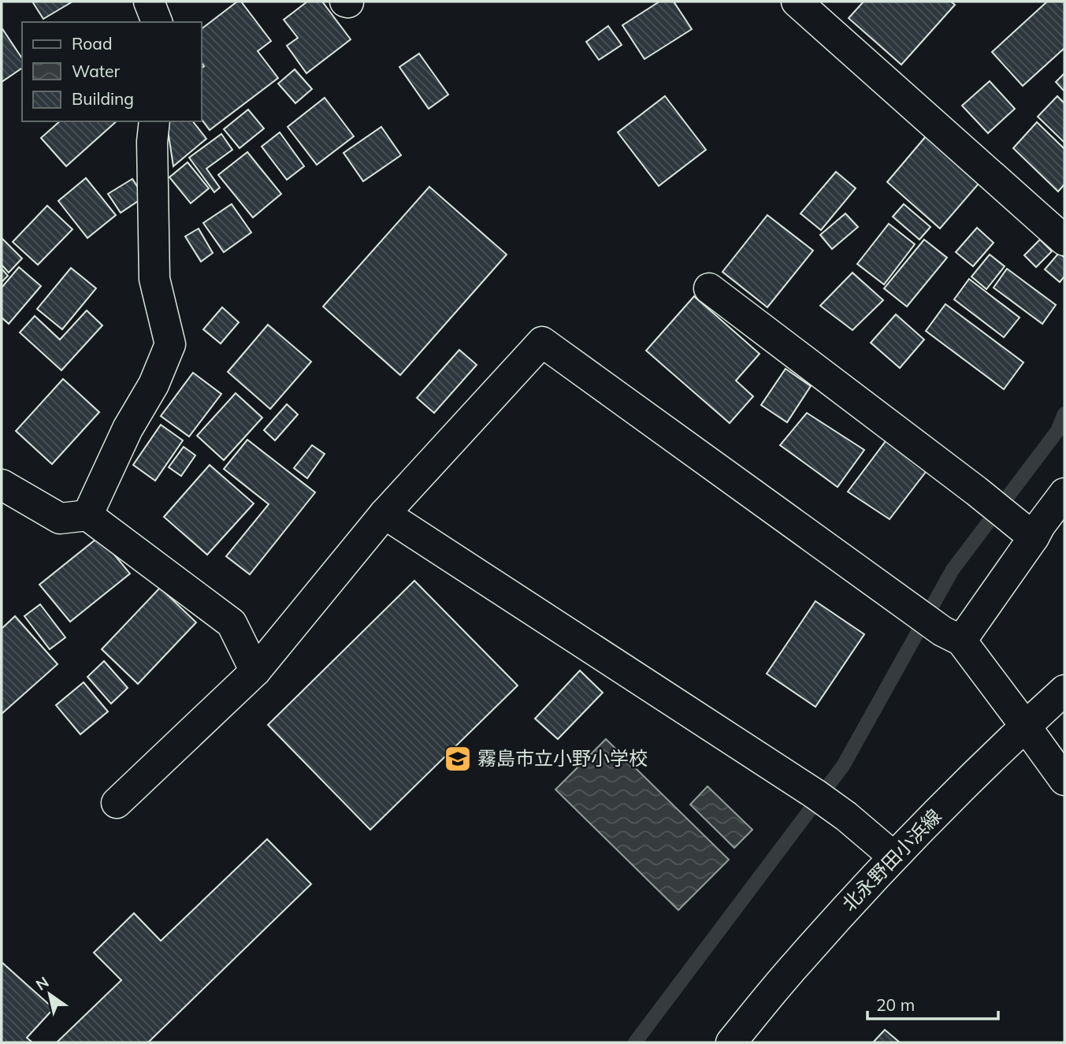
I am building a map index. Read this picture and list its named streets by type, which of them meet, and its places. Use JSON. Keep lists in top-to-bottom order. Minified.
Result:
{"streets":{"street":["北永野田小浜線"]},"places":{"school or university":["霧島市立小野小学校"]},"legend":["Road","Water","Building"],"scale_bar":"20 m","north":"top left"}
